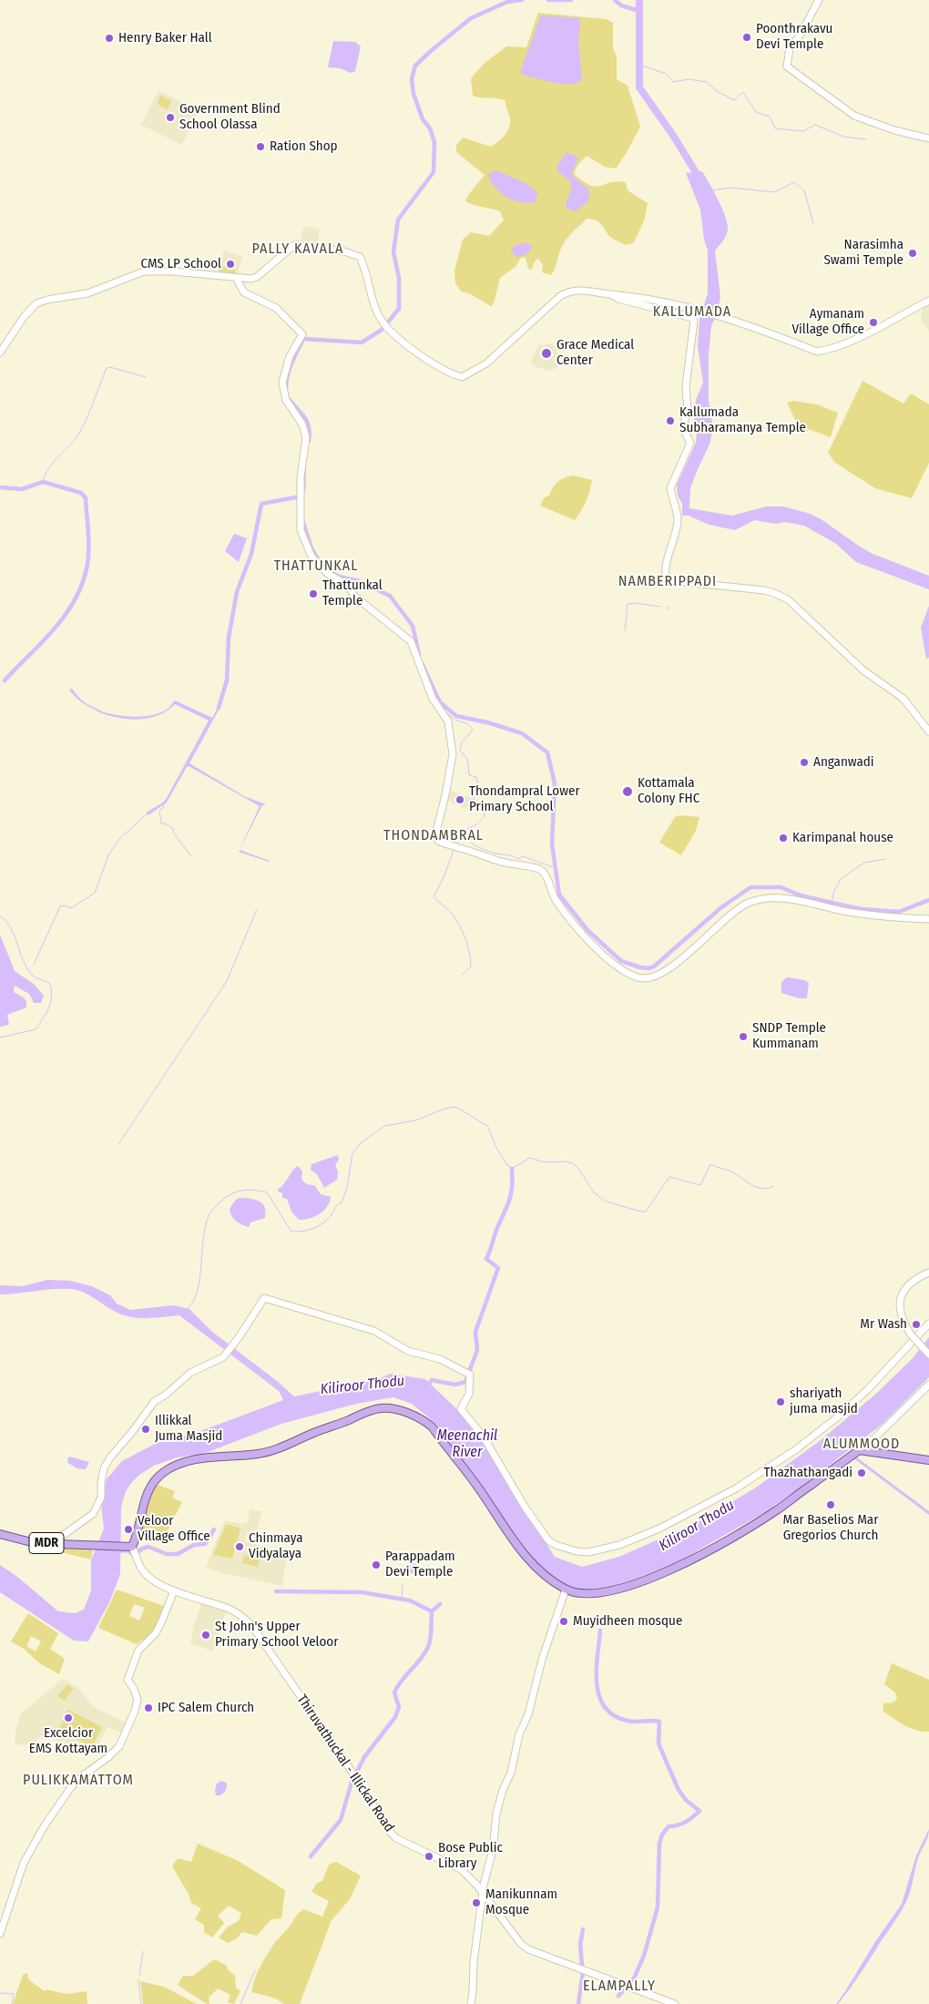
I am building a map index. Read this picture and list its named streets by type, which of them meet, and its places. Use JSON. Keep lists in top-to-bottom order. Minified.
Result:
{"streets":{"main road":["MDR","Thiruvathuckal - Illickal Road"]},"crossings":[["MDR","Thiruvathuckal - Illickal Road"]],"districts":["PALLY KAVALA","KALLUMADA","THATTUNKAL","NAMBERIPPADI","THONDAMBRAL","ALUMMOOD","PULIKKAMATTOM","ELAMPALLY"],"water":["Kiliroor Thodu","Meenachil River"],"places":["Poonthrakavu Devi Temple","Henry Baker Hall","Government Blind School Olassa","Ration Shop","Narasimha Swami Temple","CMS LP School","Aymanam Village Office","Grace Medical Center","Kallumada Subharamanya Temple","Thattunkal Temple","Anganwadi","Kottamala Colony FHC","Thondampral Lower Primary School","Karimpanal house","SNDP Temple Kummanam","Mr Wash","shariyath juma masjid","Illikkal Juma Masjid","Thazhathangadi","Mar Baselios Mar Gregorios Church","Veloor Village Office","Chinmaya Vidyalaya","Parappadam Devi Temple","Muyidheen mosque","St John's Upper Primary School Veloor","IPC Salem Church","Excelcior EMS Kottayam","Bose Public Library","Manikunnam Mosque"]}
